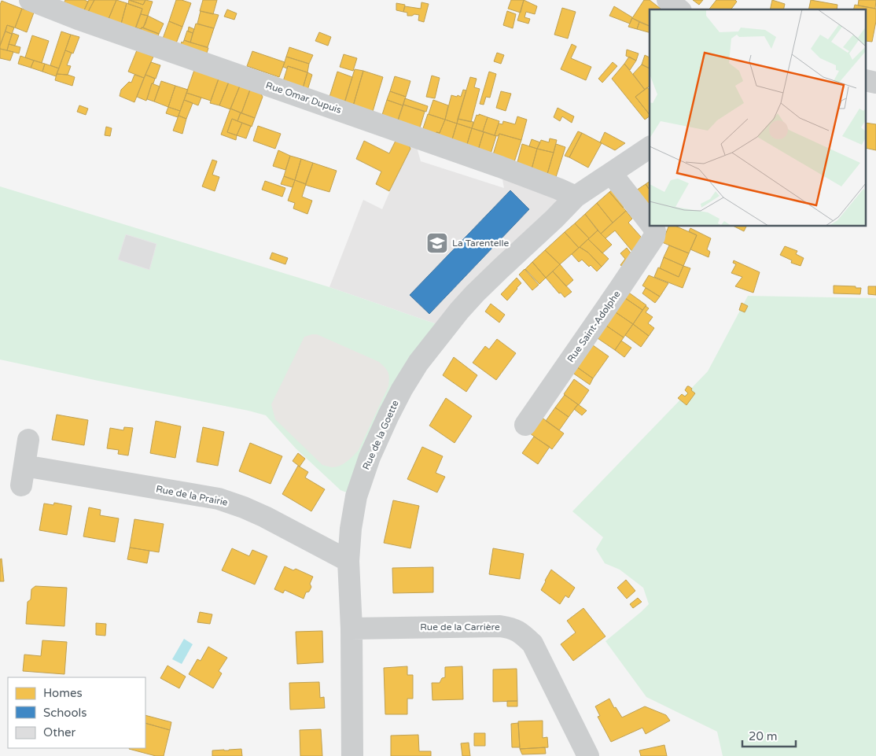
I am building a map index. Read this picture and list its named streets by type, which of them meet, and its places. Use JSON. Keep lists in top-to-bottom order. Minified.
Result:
{"streets":{"street":["Rue Omar Dupuis","Rue Saint-Adolphe","Rue de la Goette","Rue de la Prairie","Rue de la Carrière"]},"crossings":[["Rue Omar Dupuis","Rue de la Goette"],["Rue de la Goette","Rue de la Prairie"],["Rue de la Goette","Rue de la Carrière"]],"places":{"school or university":["La Tarentelle"]},"legend":["Homes","Schools","Other"],"scale_bar":"20 m"}
